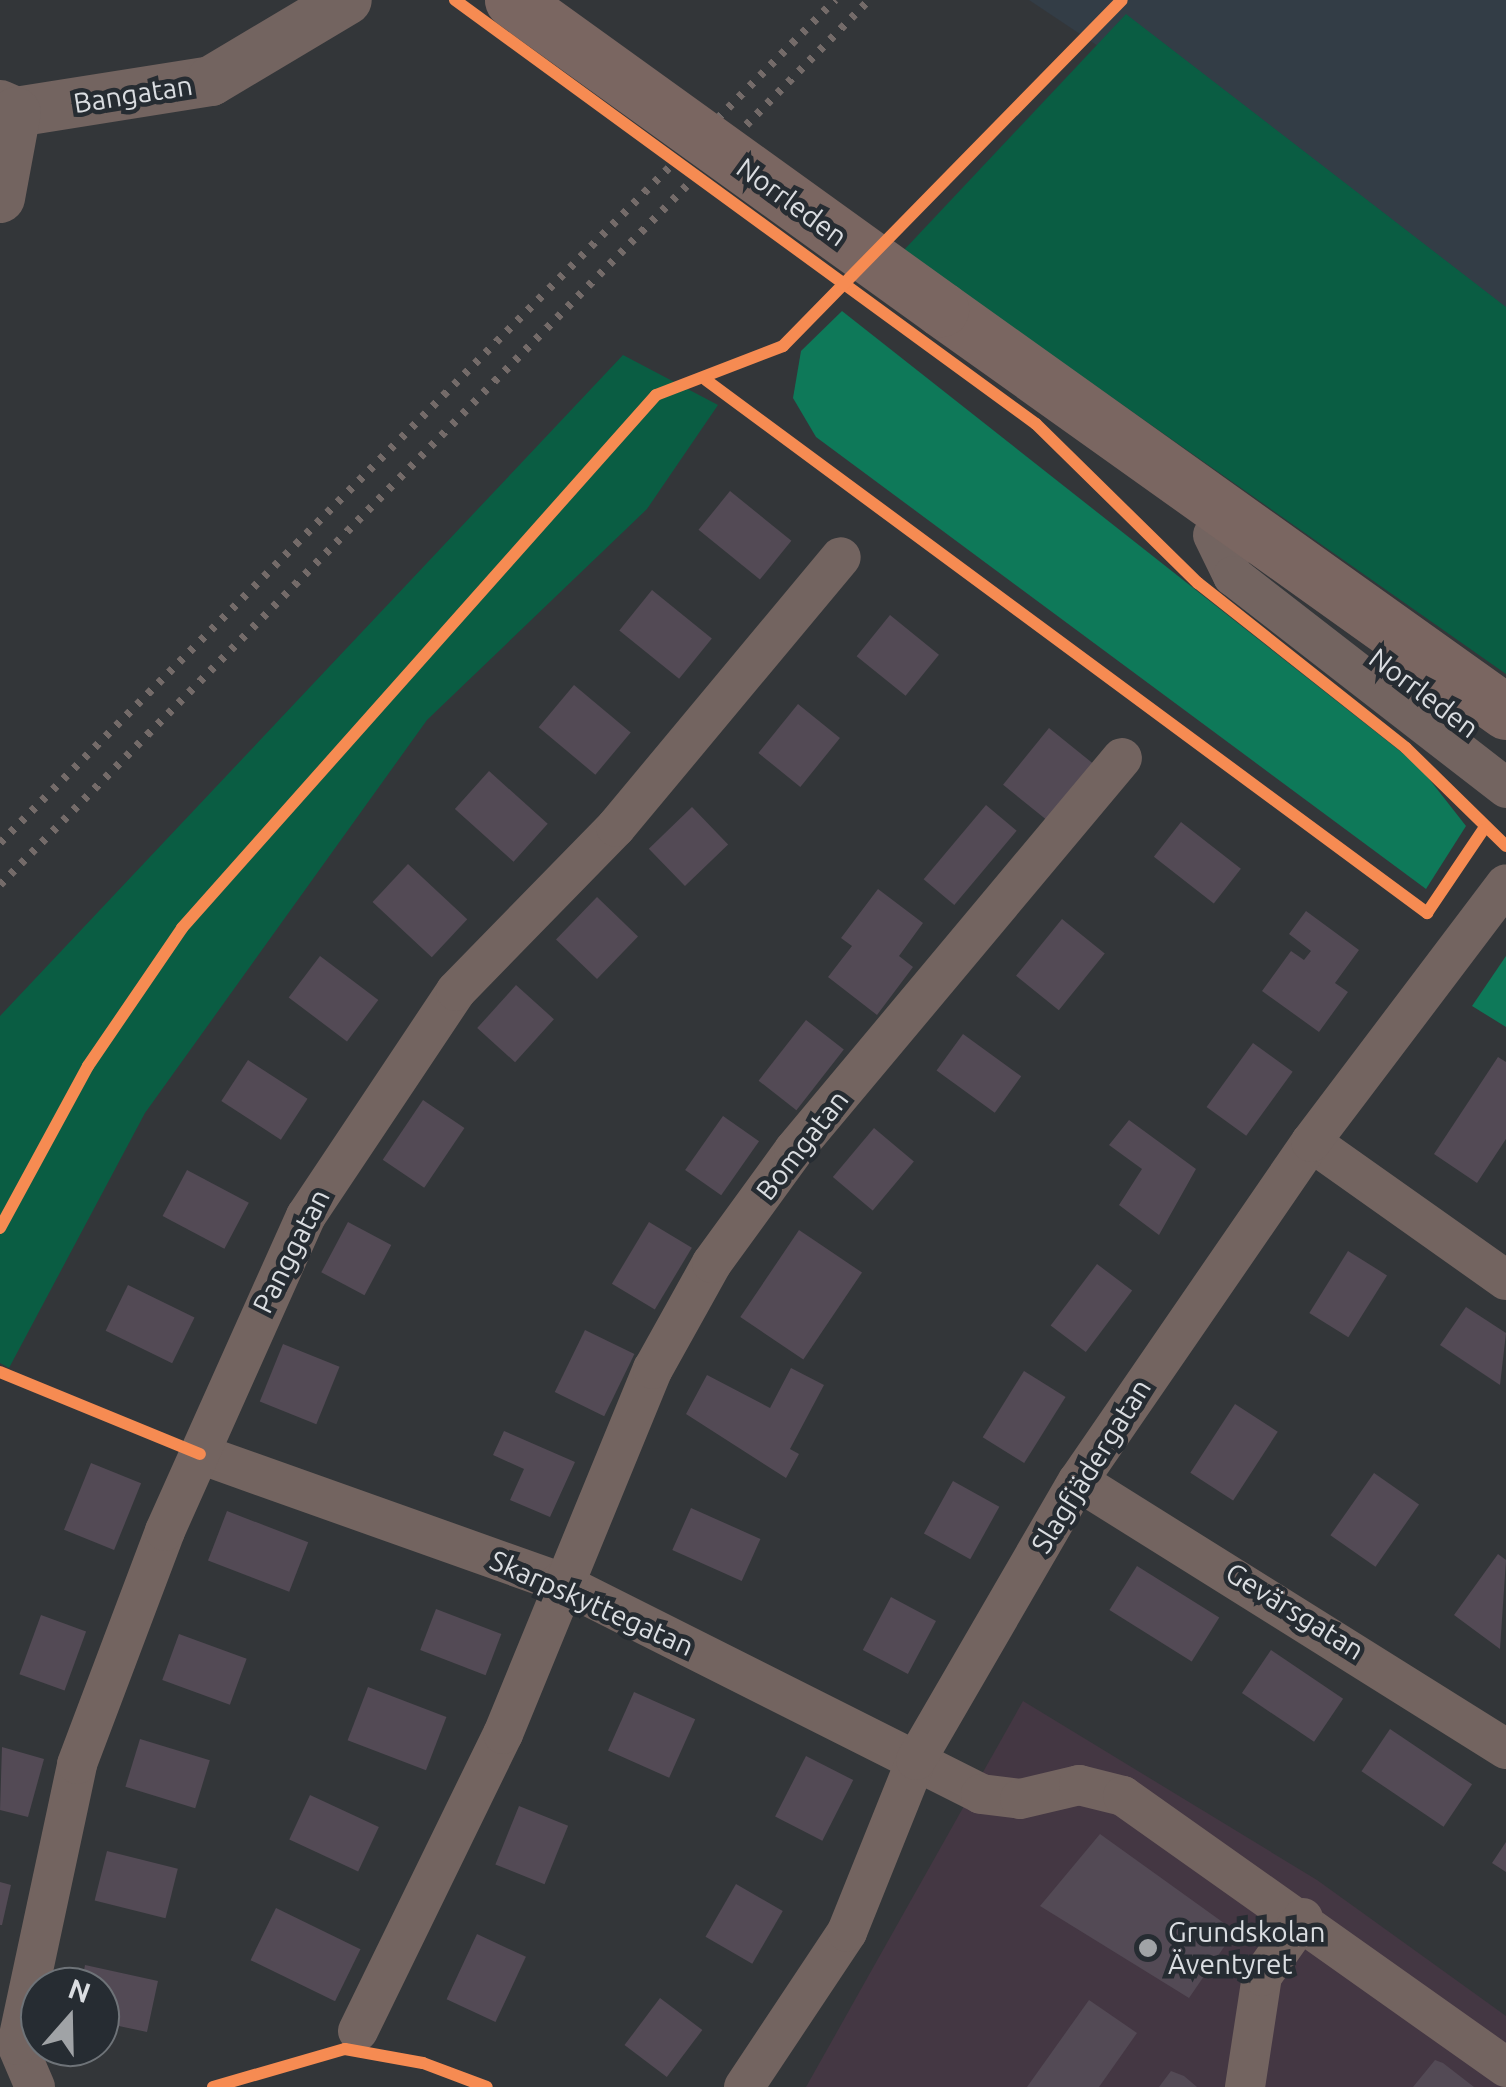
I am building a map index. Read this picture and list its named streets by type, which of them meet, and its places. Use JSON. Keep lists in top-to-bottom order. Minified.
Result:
{"streets":{"main road":["Norrleden"],"street":["Bangatan","Bomgatan","Panggatan","Slagfjädergatan","Skarpskyttegatan","Gevärsgatan"]},"crossings":[["Bomgatan","Skarpskyttegatan"],["Panggatan","Skarpskyttegatan"],["Slagfjädergatan","Skarpskyttegatan"],["Slagfjädergatan","Gevärsgatan"]],"places":["Grundskolan Äventyret"],"north":"top"}
